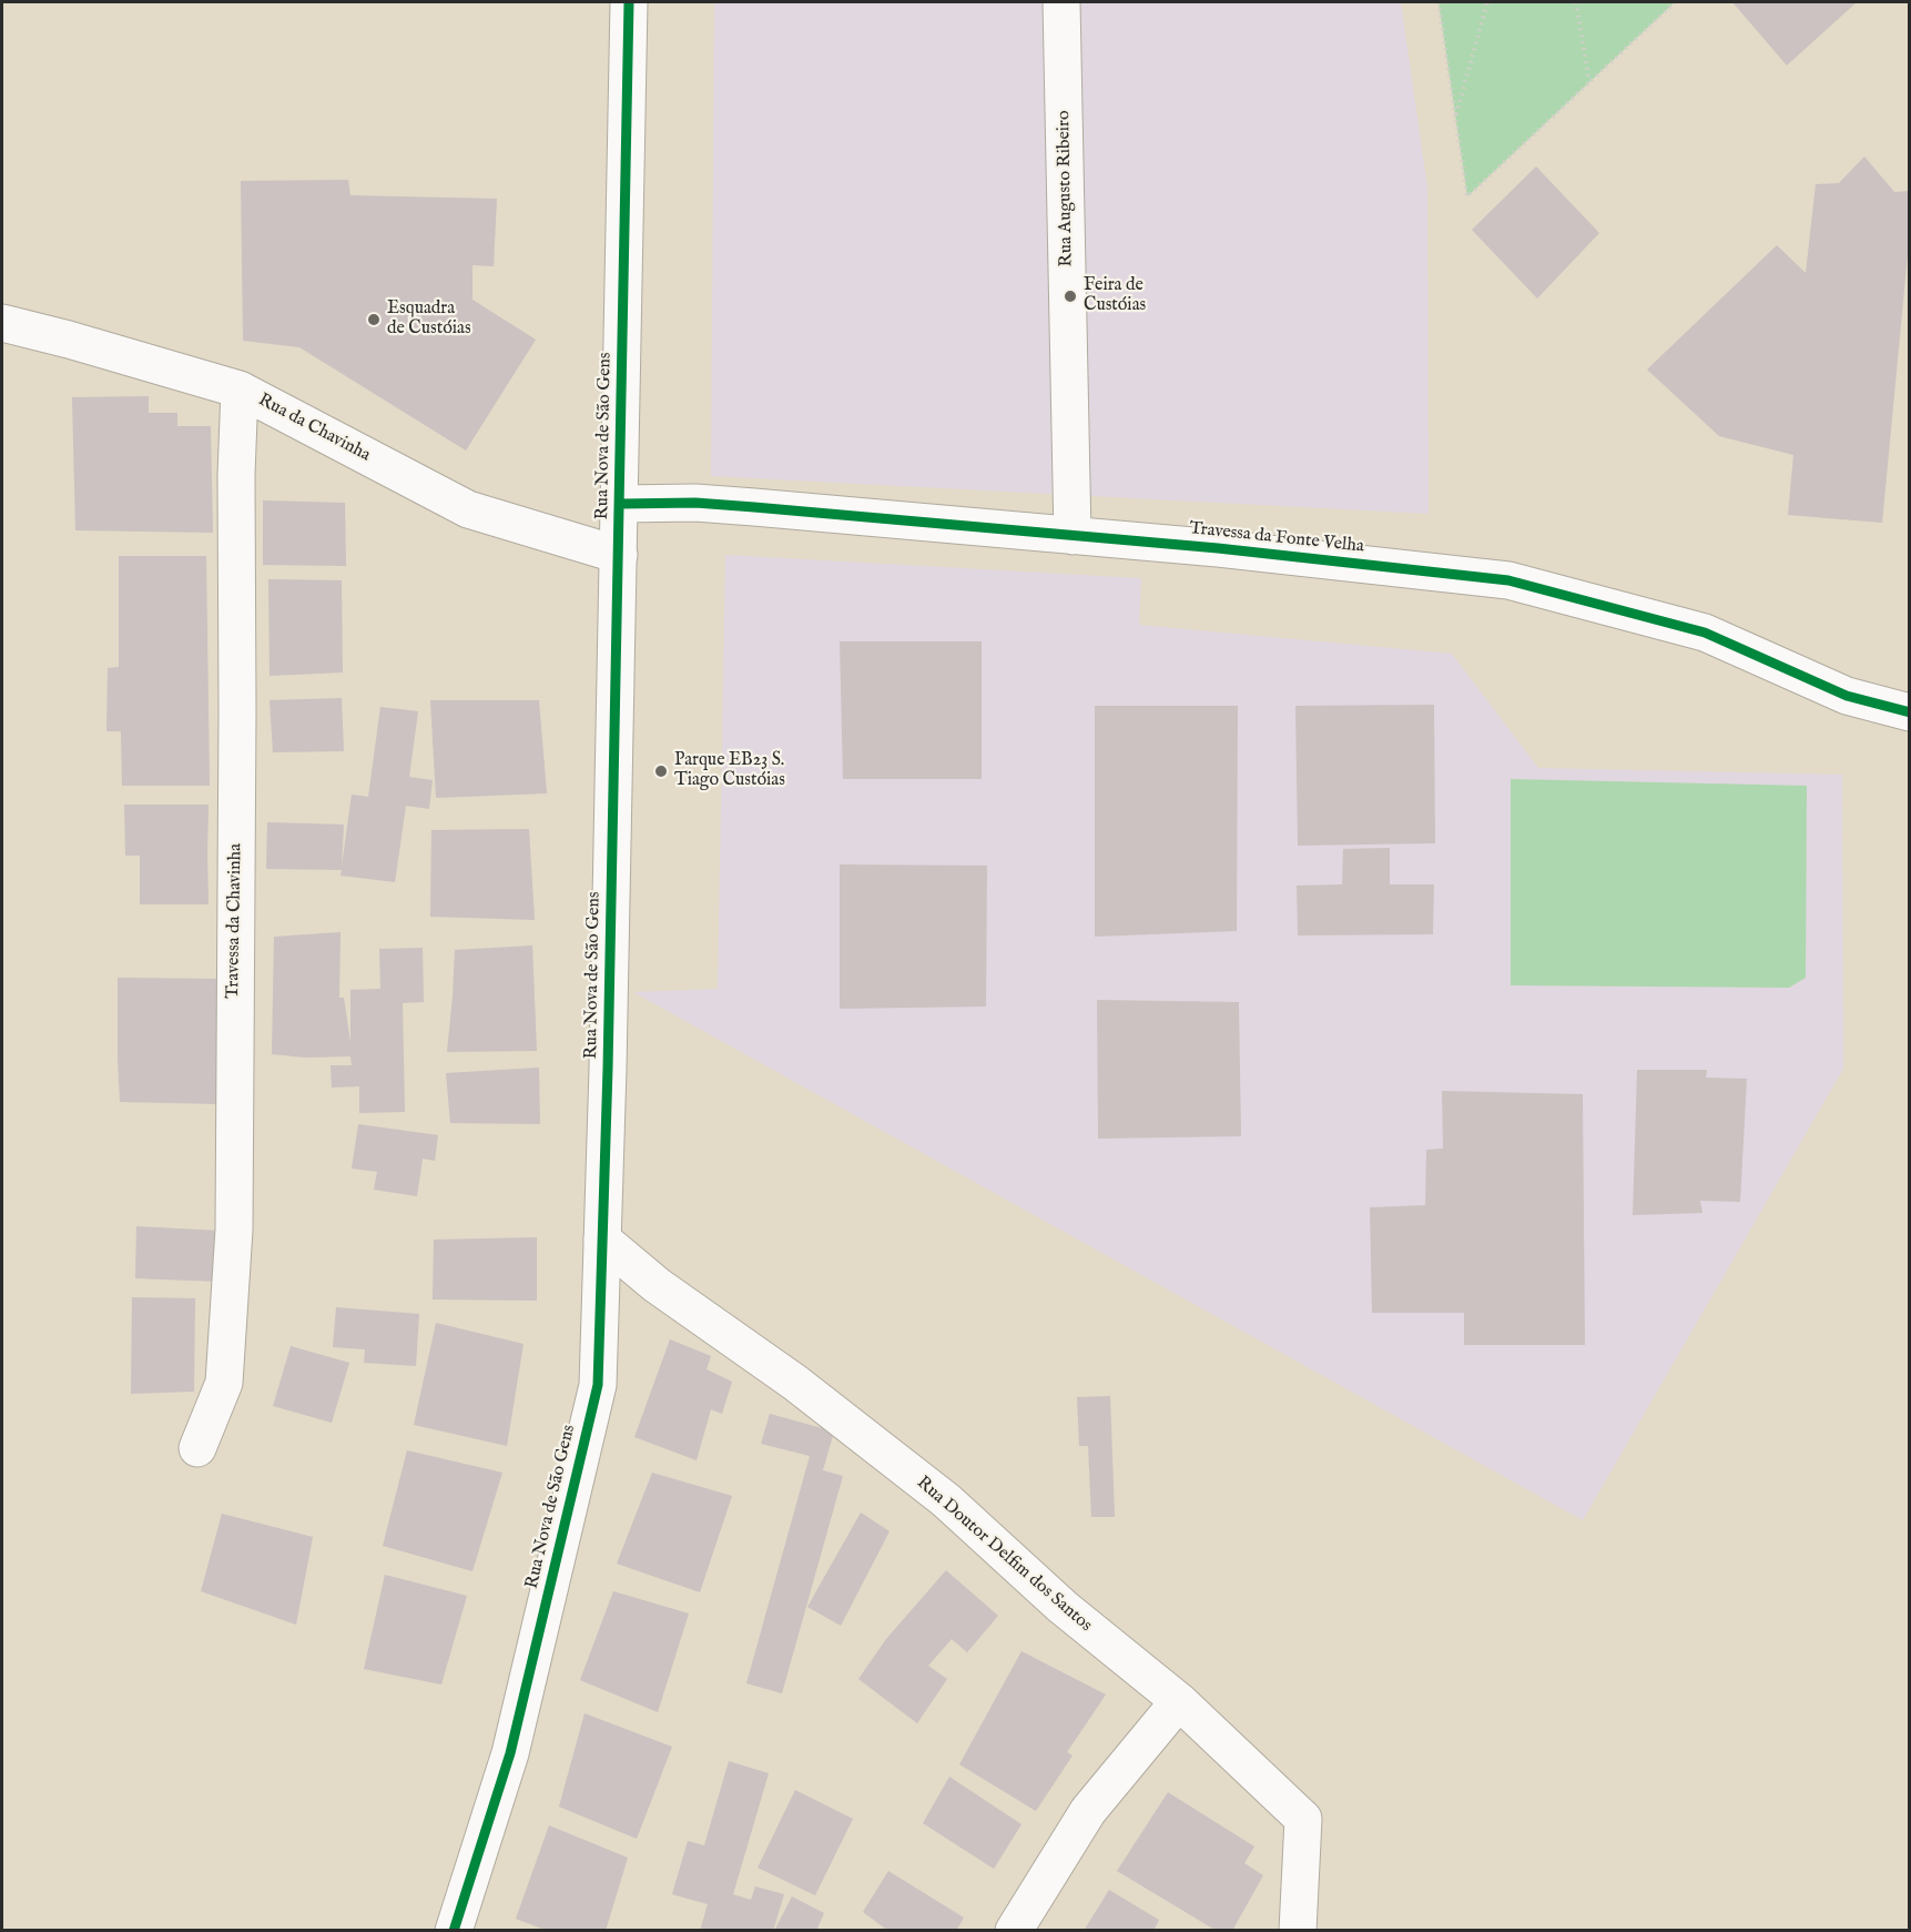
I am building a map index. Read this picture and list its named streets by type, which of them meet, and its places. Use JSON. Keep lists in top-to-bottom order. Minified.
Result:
{"streets":{"street":["Rua Augusto Ribeiro","Rua da Chavinha","Rua Nova de São Gens","Travessa da Fonte Velha","Travessa da Chavinha","Rua Doutor Delfim dos Santos"]},"crossings":[["Rua Augusto Ribeiro","Travessa da Fonte Velha"],["Rua da Chavinha","Rua Nova de São Gens"],["Rua da Chavinha","Travessa da Chavinha"],["Rua Nova de São Gens","Travessa da Fonte Velha"],["Rua Nova de São Gens","Rua Doutor Delfim dos Santos"]],"places":["Feira de Custóias","Esquadra de Custóias","Parque EB23 S. Tiago Custóias"]}
